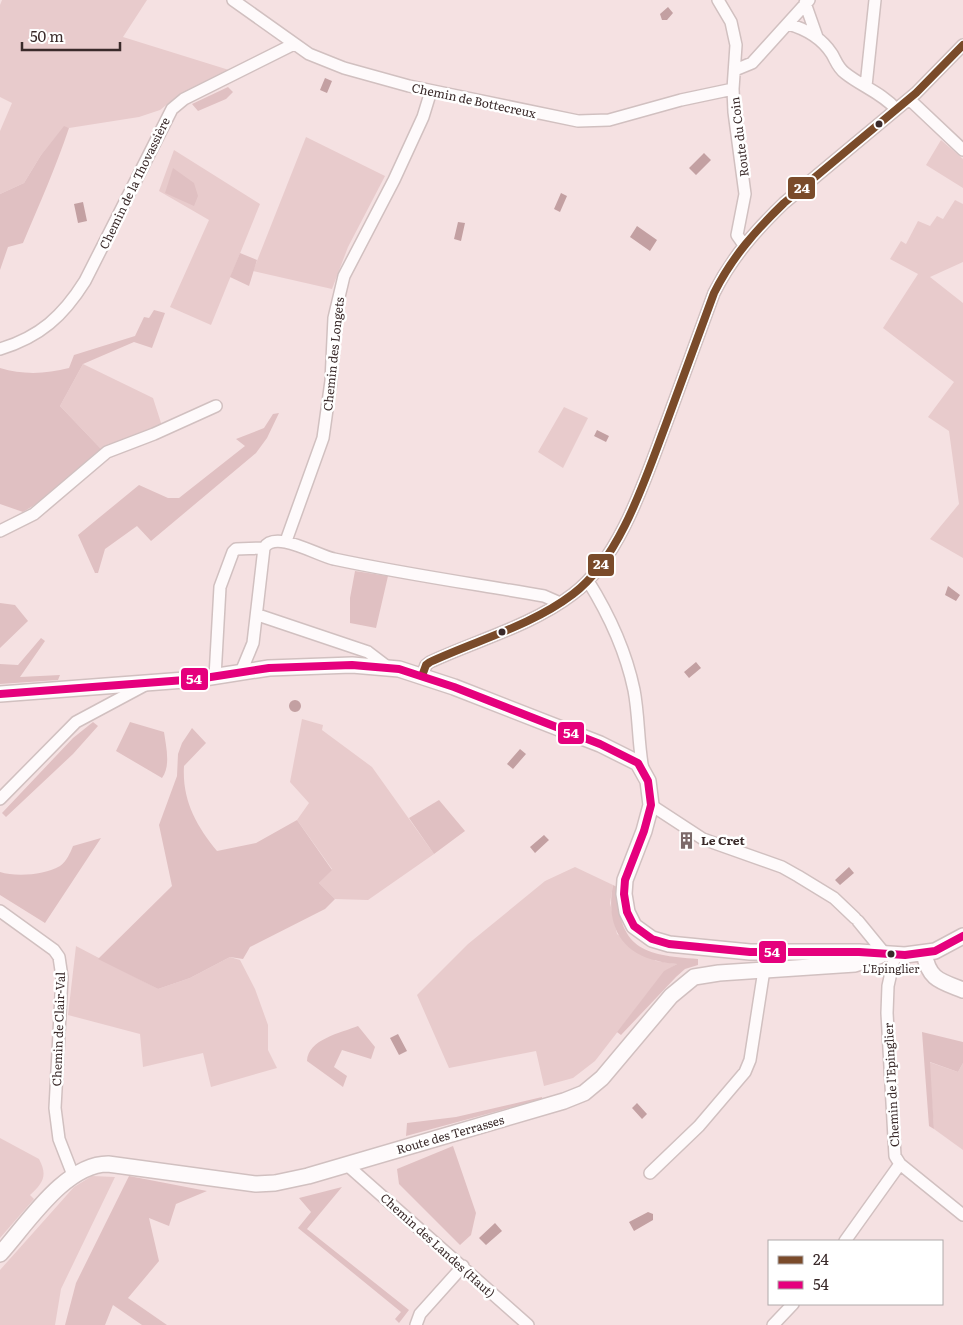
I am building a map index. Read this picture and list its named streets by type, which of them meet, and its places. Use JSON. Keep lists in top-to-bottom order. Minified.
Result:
{"streets":{"street":["Chemin de Bottecreux","Route du Coin","Chemin de la Thovassière","Chemin des Longets","Chemin de Clair-Val","Chemin de l'Epinglier","Route des Terrasses","Chemin des Landes (Haut)"]},"crossings":[["Chemin de Bottecreux","Route du Coin"],["Chemin de Bottecreux","Chemin de la Thovassière"],["Chemin de Bottecreux","Chemin des Longets"],["Chemin de Clair-Val","Route des Terrasses"],["Chemin de l'Epinglier","Route des Terrasses"],["Route des Terrasses","Chemin des Landes (Haut)"]],"places":{"building":["Le Cret"],"other":["L'Epinglier"]},"lines":["transit line 24","transit line 54"],"legend":["24","54"],"scale_bar":"50 m"}
